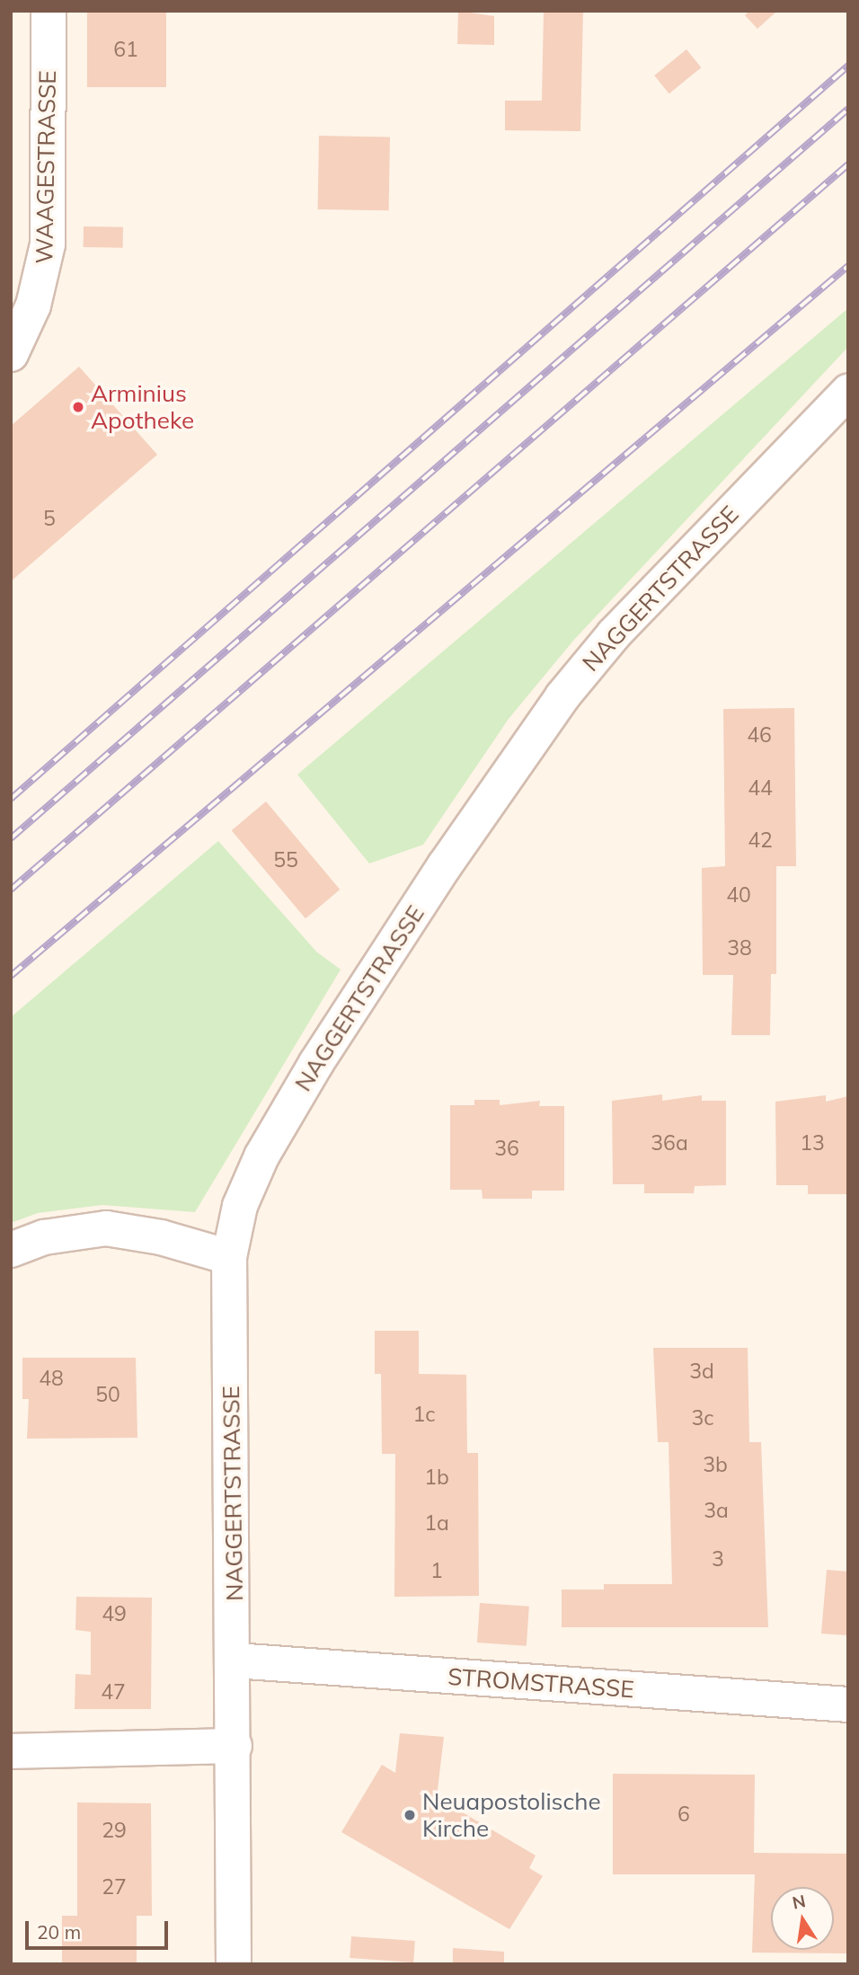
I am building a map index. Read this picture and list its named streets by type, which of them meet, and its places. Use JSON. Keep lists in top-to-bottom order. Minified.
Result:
{"streets":{"street":["WAAGESTRASSE","NAGGERTSTRASSE","STROMSTRASSE"]},"crossings":[["NAGGERTSTRASSE","STROMSTRASSE"]],"places":["Arminius Apotheke","Neuapostolische Kirche"],"house_numbers":["61","5","46","44","42","55","40","38","36a","13","36","3d","48","50","1c","3c","3b","1b","3a","1a","3","1","49","47","6","29","27"],"scale_bar":"20 m","north":"top"}
